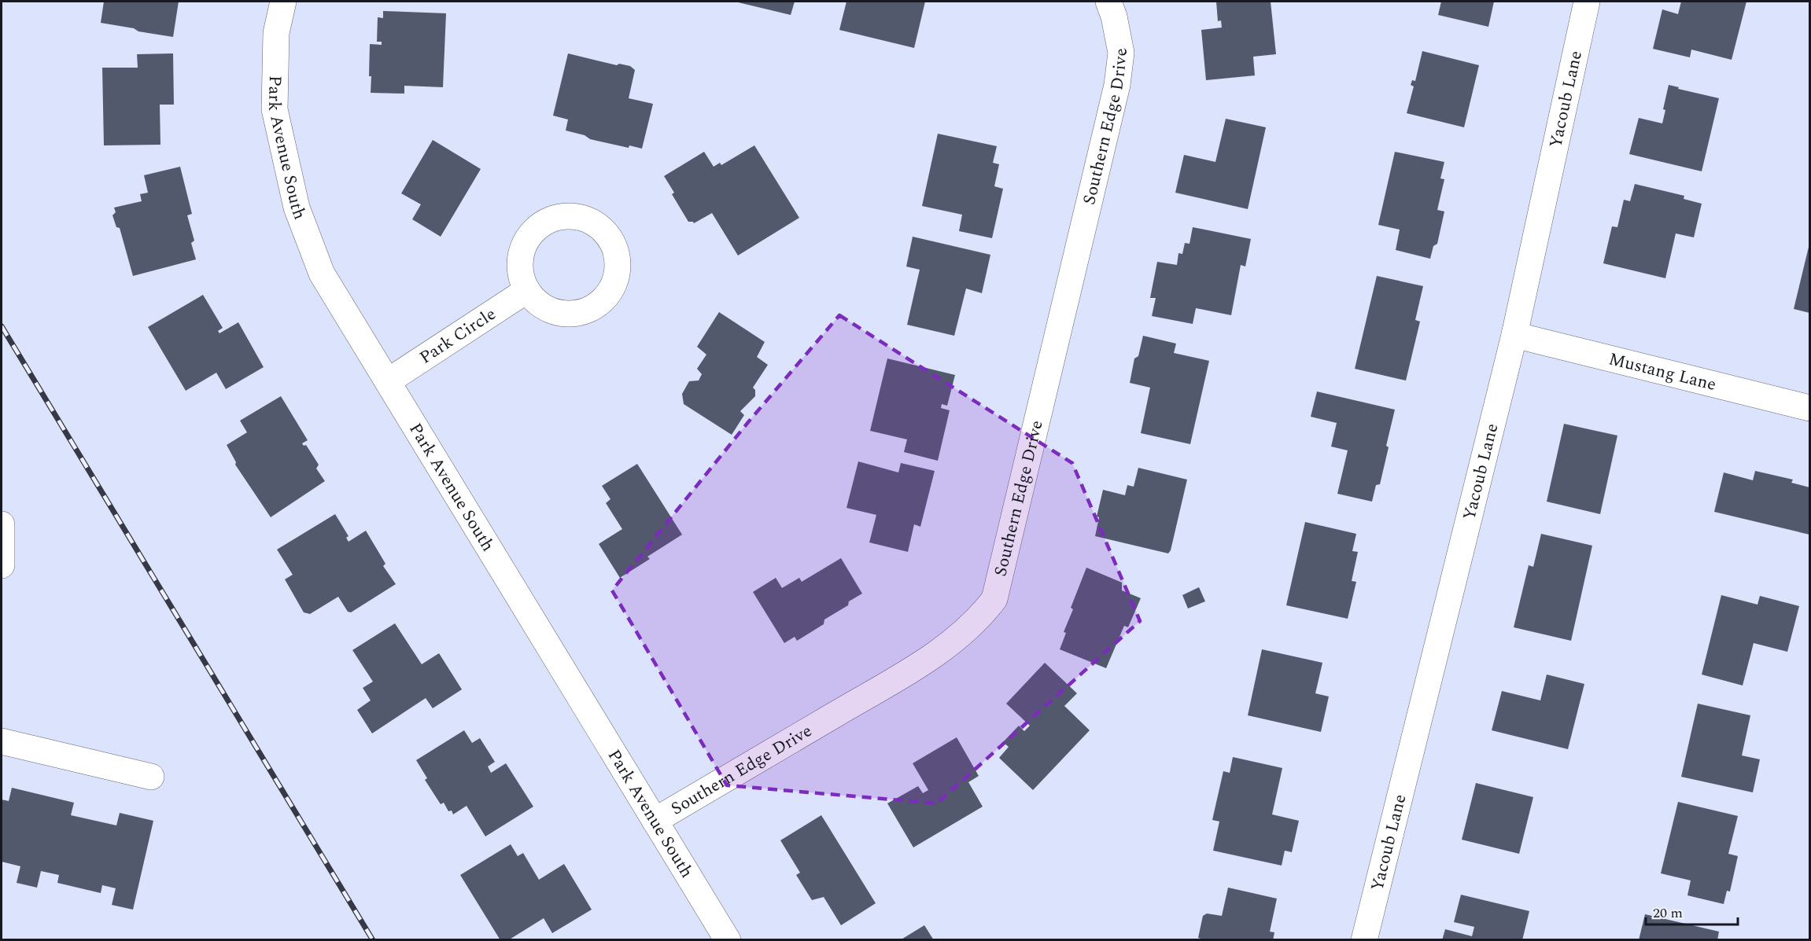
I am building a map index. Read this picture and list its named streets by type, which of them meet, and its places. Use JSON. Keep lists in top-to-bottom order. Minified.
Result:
{"streets":{"street":["Yacoub Lane","Southern Edge Drive","Park Avenue South","Park Circle","Mustang Lane"]},"crossings":[["Yacoub Lane","Mustang Lane"],["Southern Edge Drive","Park Avenue South"],["Park Avenue South","Park Circle"]],"scale_bar":"20 m"}
